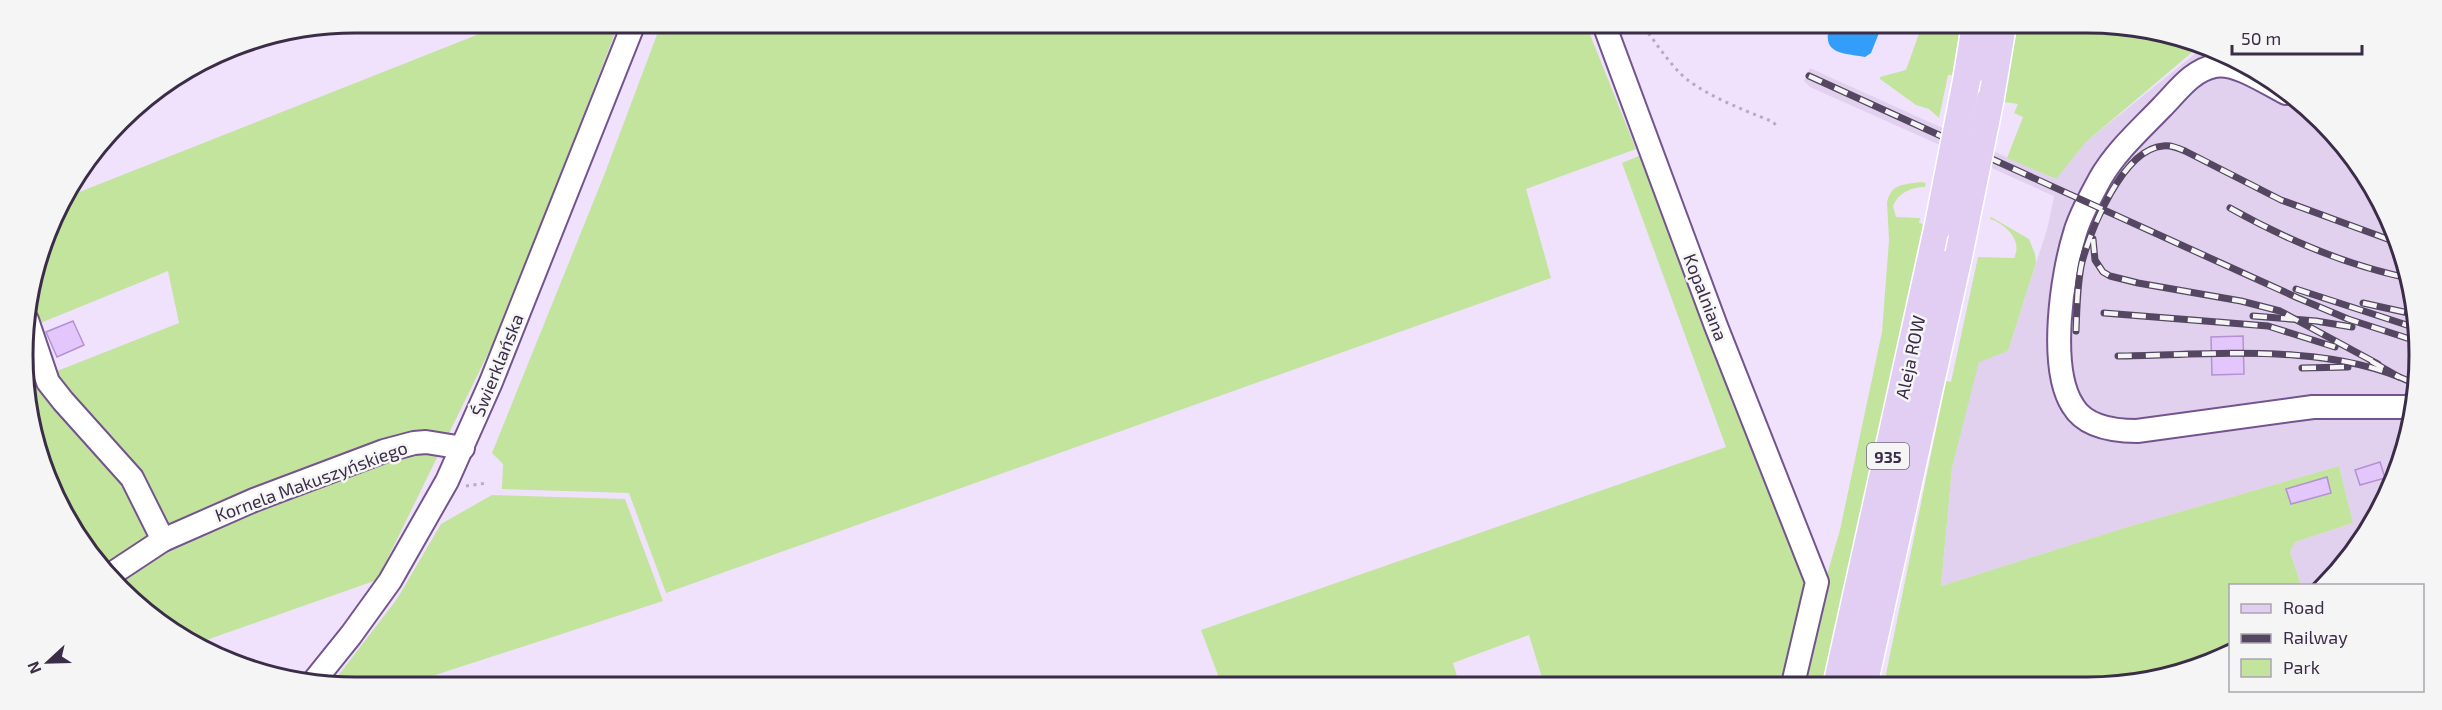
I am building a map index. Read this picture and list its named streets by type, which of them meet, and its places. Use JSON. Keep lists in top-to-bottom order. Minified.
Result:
{"streets":{"main road":["Aleja ROW","935"],"street":["Kopalniana","Świerklańska","Kornela Makuszyńskiego"]},"crossings":[["Świerklańska","Kornela Makuszyńskiego"]],"legend":["Road","Railway","Park"],"scale_bar":"50 m","north":"left"}
